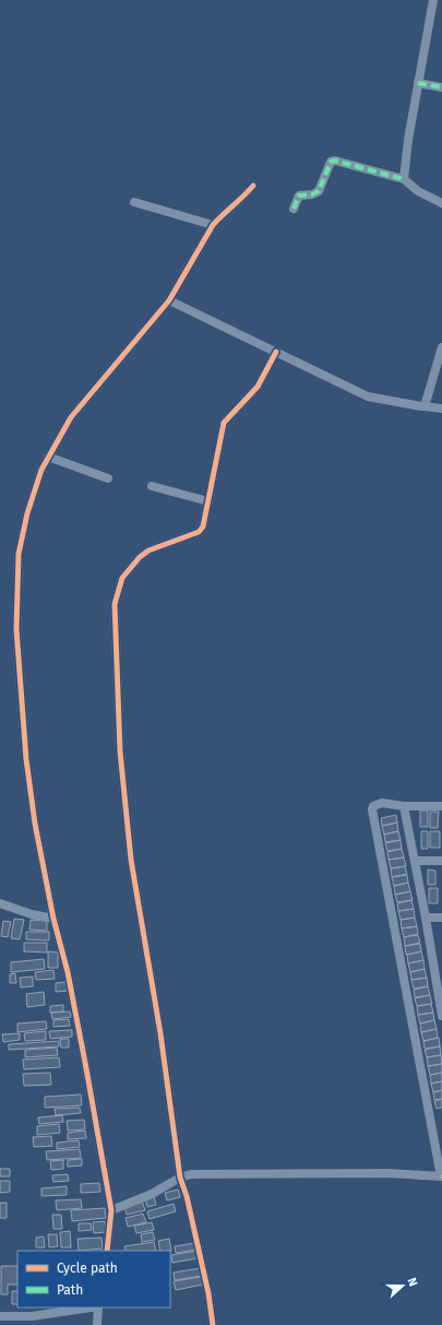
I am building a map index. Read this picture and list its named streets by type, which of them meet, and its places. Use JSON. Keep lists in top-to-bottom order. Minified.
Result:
{"legend":["Cycle path","Path"],"north":"right"}
